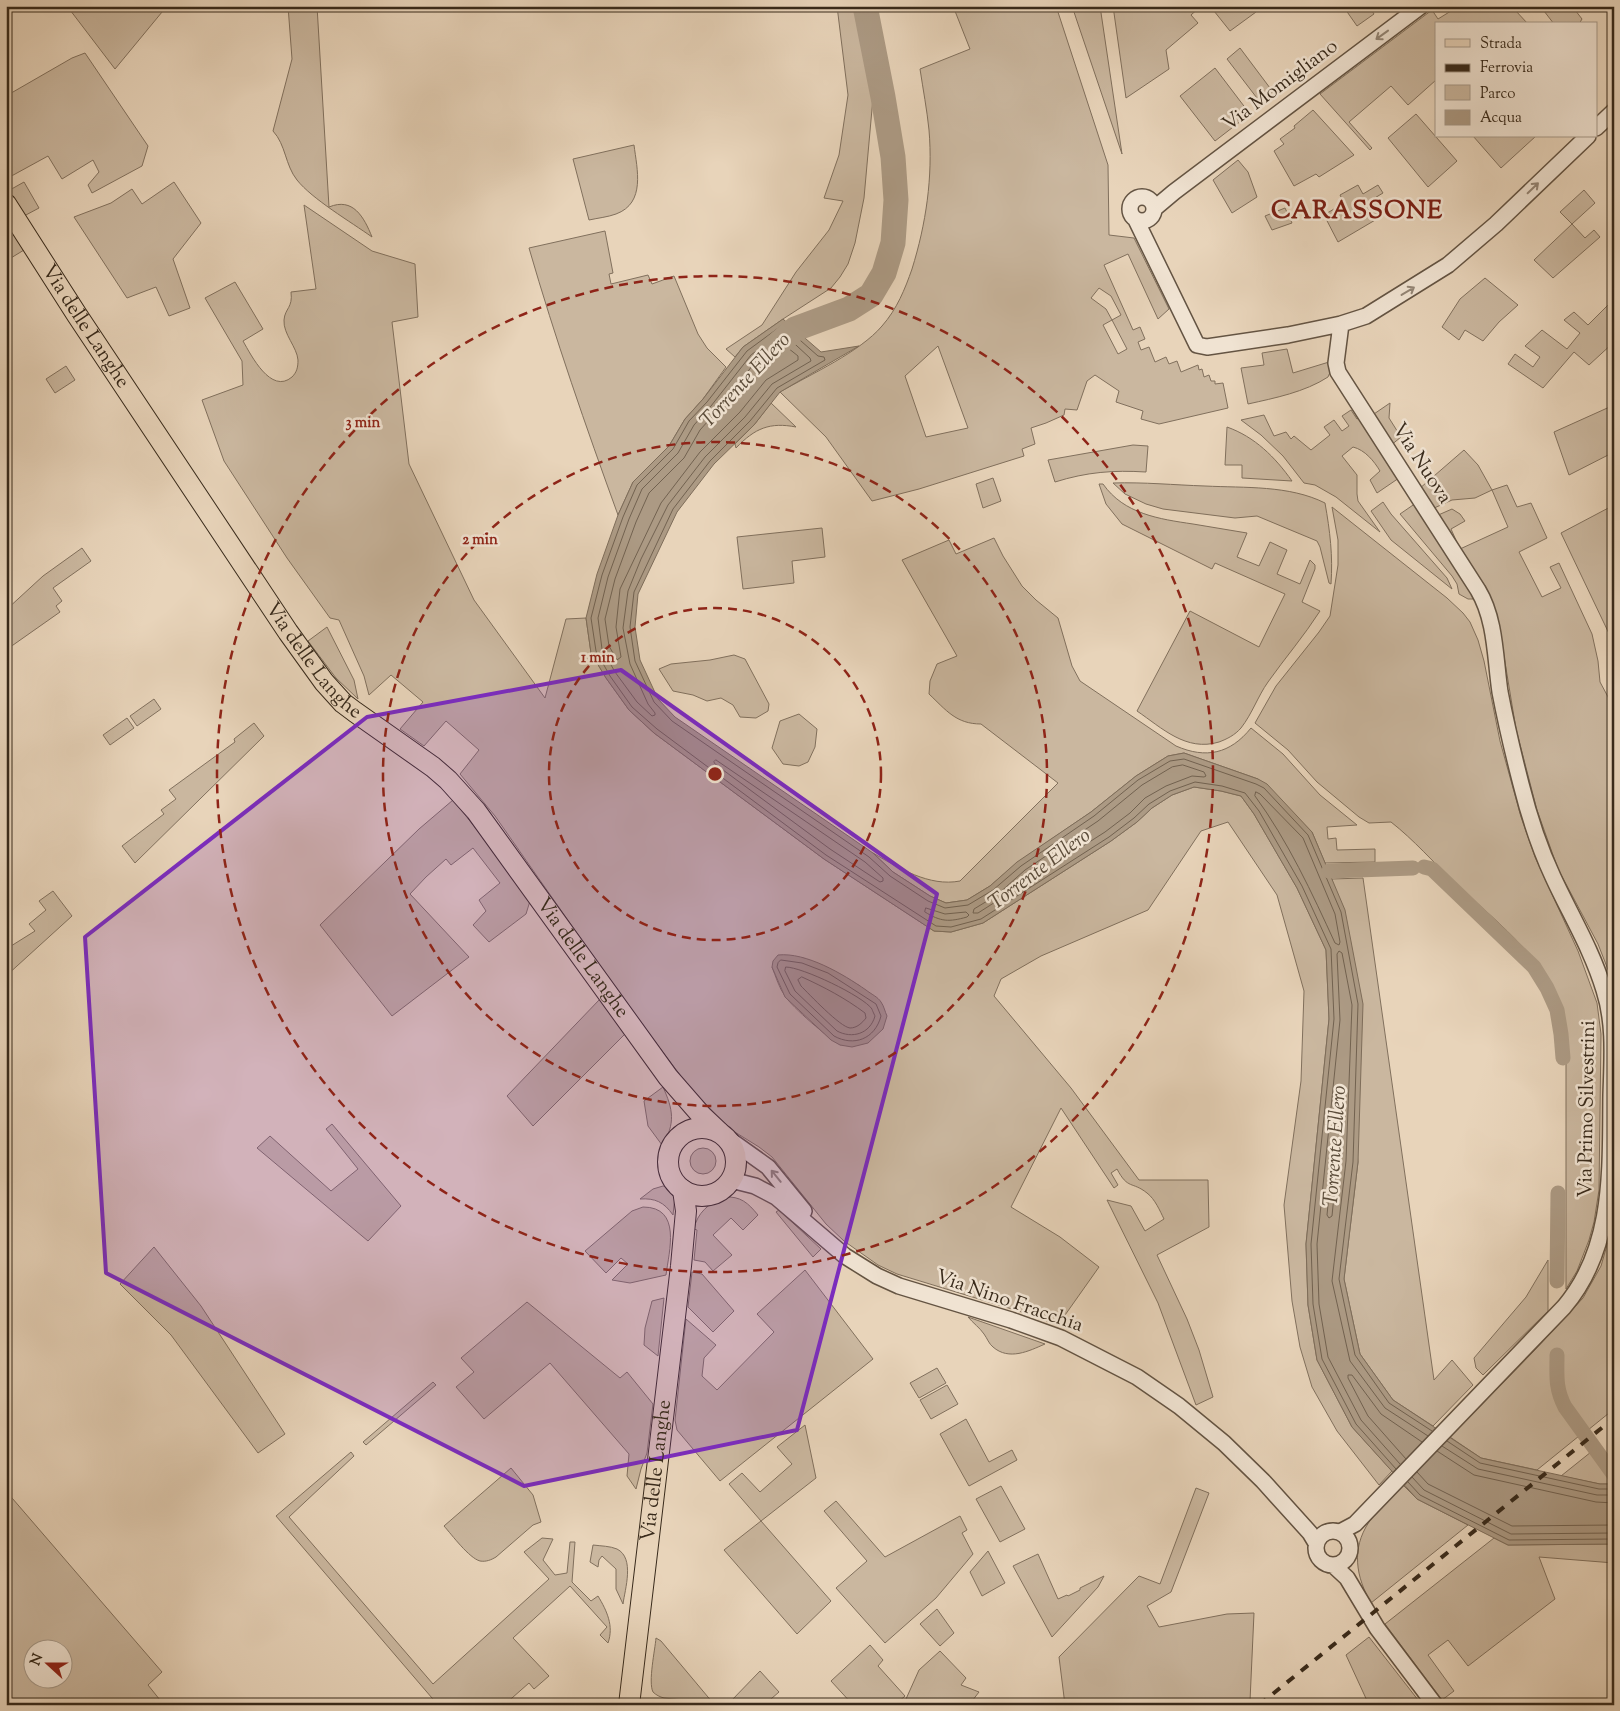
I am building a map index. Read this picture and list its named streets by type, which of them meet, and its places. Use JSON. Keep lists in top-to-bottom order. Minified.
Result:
{"streets":{"main road":["Via delle Langhe"],"street":["Via Momigliano","Via Nuova","Via Primo Silvestrini","Via Nino Fracchia"]},"crossings":[["Via delle Langhe","Via Nino Fracchia"],["Via Nuova","Via Primo Silvestrini"],["Via Primo Silvestrini","Via Nino Fracchia"]],"one_way":["Via Momigliano"],"districts":["CARASSONE"],"water":["Torrente Ellero"],"legend":["Strada","Ferrovia","Parco","Acqua"],"north":"left","rings":["3 min","2 min","1 min"]}
